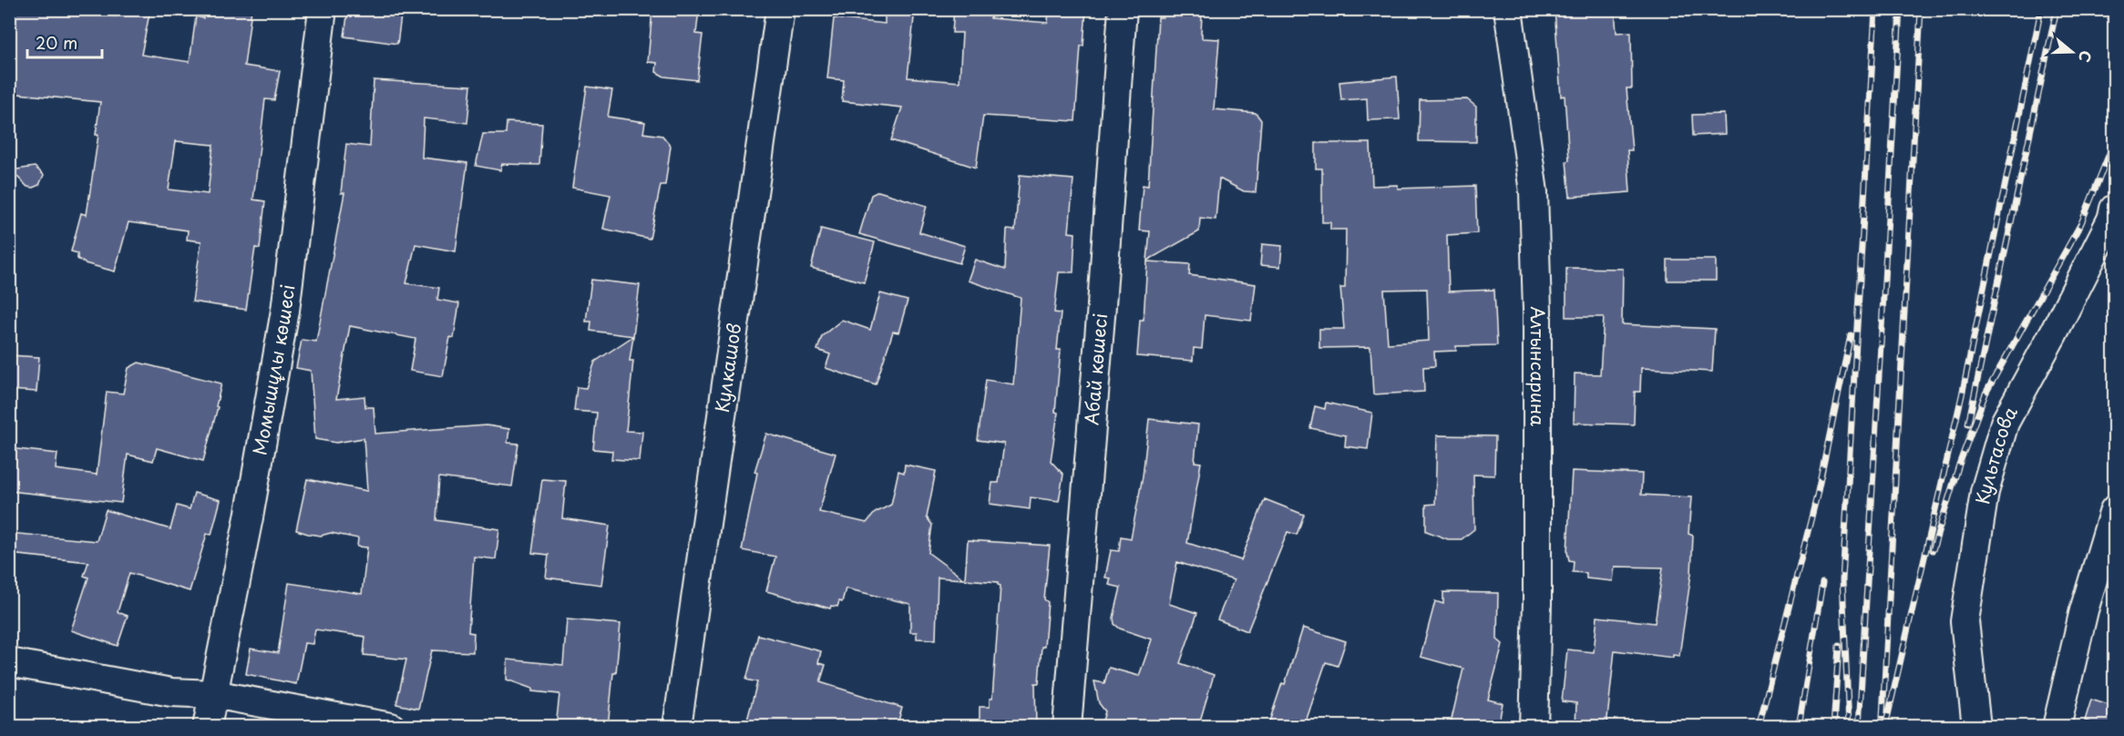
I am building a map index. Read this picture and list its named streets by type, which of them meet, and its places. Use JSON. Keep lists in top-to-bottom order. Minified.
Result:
{"streets":{"street":["Алтынсарина","Кулкашов","Абай көшесі","Момышұлы көшесі","Культасова"]},"scale_bar":"20 m","north":"right"}
